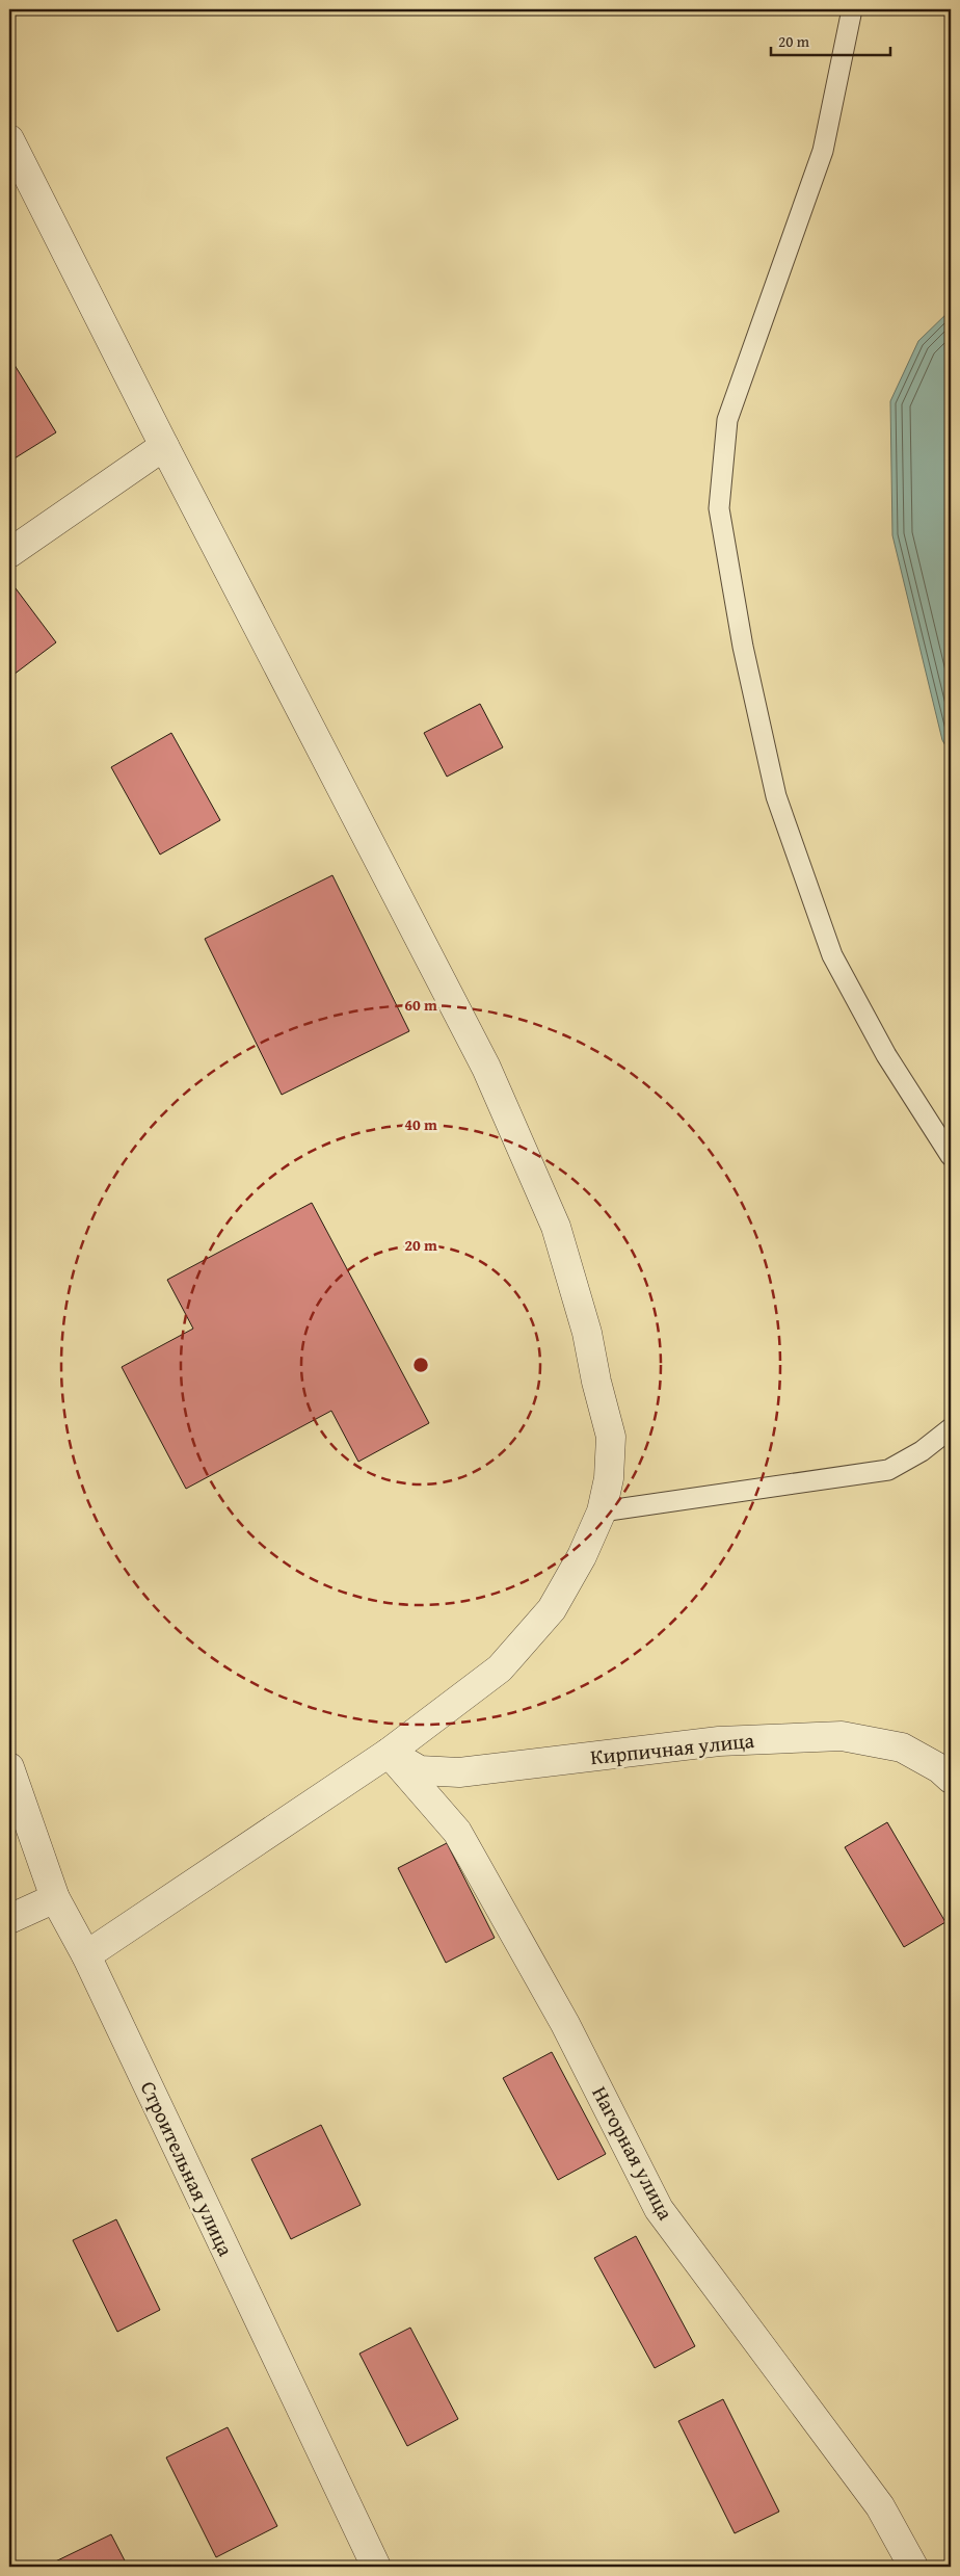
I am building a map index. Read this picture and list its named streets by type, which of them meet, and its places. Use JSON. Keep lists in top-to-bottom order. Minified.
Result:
{"streets":{"street":["Кирпичная улица","Нагорная улица","Строительная улица"]},"crossings":[["Кирпичная улица","Нагорная улица"]],"scale_bar":"20 m","rings":["60 m","40 m","20 m"]}
